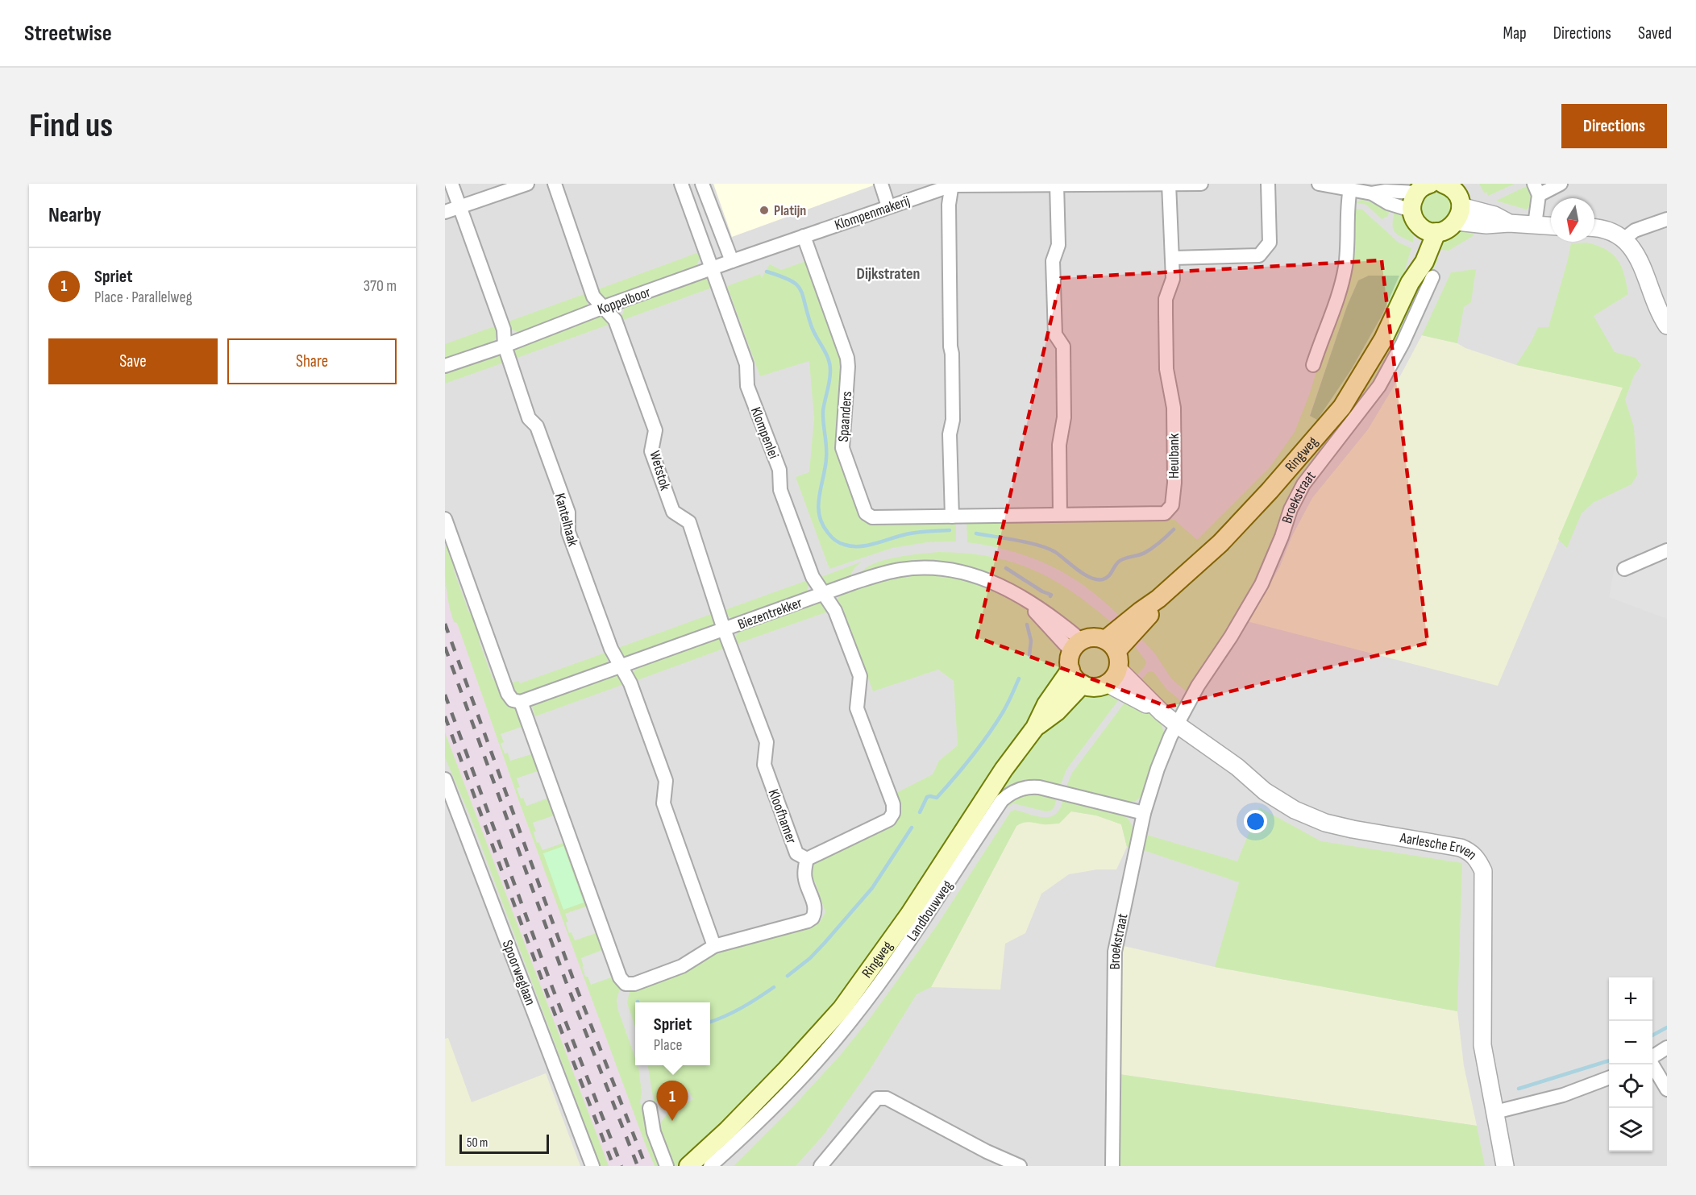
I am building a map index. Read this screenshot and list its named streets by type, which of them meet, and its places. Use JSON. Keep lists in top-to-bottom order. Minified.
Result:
{"streets":{"main road":["Ringweg"],"street":["Klompenmakerij","Koppelboor","Spaanders","Klompenlei","Heulbank","Wetstok","Broekstraat","Kantelhaak","Biezentrekker","Kloofhamer","Aarlesche Erven","Landbouwweg","Spoorweglaan"]},"crossings":[["Klompenmakerij","Koppelboor"],["Klompenmakerij","Spaanders"],["Klompenmakerij","Heulbank"],["Koppelboor","Spaanders"],["Koppelboor","Klompenlei"],["Koppelboor","Wetstok"],["Koppelboor","Kantelhaak"],["Spaanders","Heulbank"],["Klompenlei","Biezentrekker"],["Klompenlei","Kloofhamer"],["Ringweg","Biezentrekker"],["Wetstok","Biezentrekker"],["Wetstok","Kloofhamer"],["Broekstraat","Aarlesche Erven"],["Broekstraat","Landbouwweg"],["Kantelhaak","Biezentrekker"],["Kantelhaak","Kloofhamer"],["Biezentrekker","Kloofhamer"]],"districts":["Dijkstraten"],"places":["Platijn"],"scale_bar":"50 m","north":"bottom","page":{"header":"Streetwise","nav":["Map","Directions","Saved"],"buttons":["Directions",["Save","Share"]],"title":"Find us","heading":"Nearby","list":[{"mark":"1","name":"Spriet","note":"Place · Parallelweg","value":"370 m"}],"map_buttons":["+","−"],"popup":["Spriet","Place"],"pins":"1","scale":"50 m"}}
